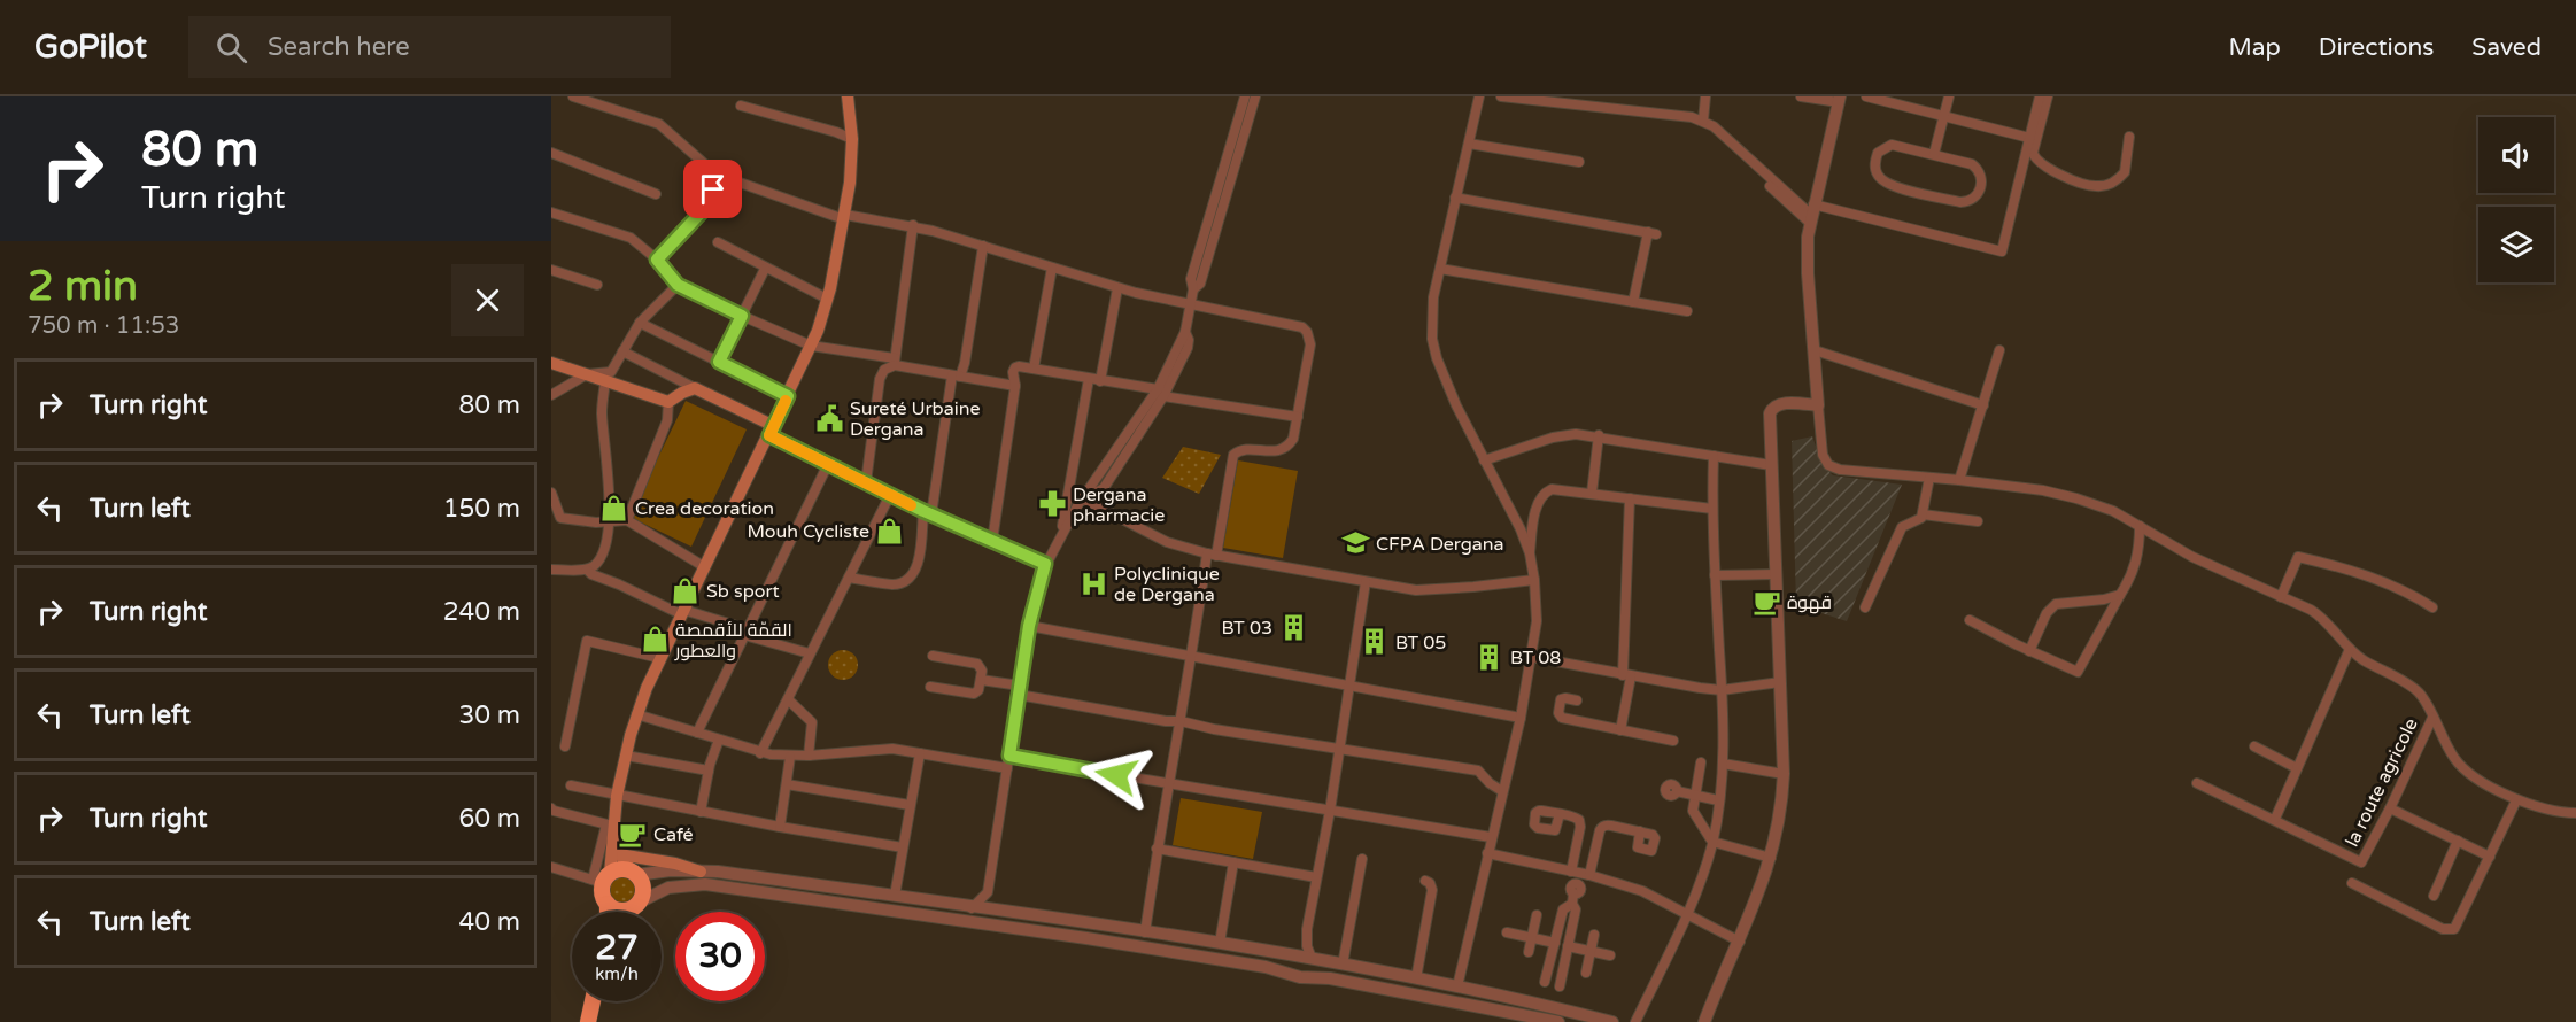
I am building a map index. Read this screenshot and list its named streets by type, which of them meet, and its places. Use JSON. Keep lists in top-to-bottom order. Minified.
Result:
{"streets":{"street":["la route agricole"]},"places":{"public building":["Sureté Urbaine Dergana"],"pharmacy":["Dergana pharmacie"],"shop":["Crea decoration","Mouh Cycliste","Sb sport","القمّة للأقمصة والعطور"],"school or university":["CFPA Dergana"],"hospital":["Polyclinique de Dergana"],"cafe":["قهوة","Café"],"building":["BT 03","BT 05","BT 08"]},"page":{"header":"GoPilot","search":"Search here","nav":["Map","Directions","Saved"],"turn":["80 m","Turn right"],"heading":["2 min","750 m · 11:53"],"list":[{"name":"Turn right","value":"80 m"},{"name":"Turn left","value":"150 m"},{"name":"Turn right","value":"240 m"},{"name":"Turn left","value":"30 m"},{"name":"Turn right","value":"60 m"},{"name":"Turn left","value":"40 m"}],"speed":"27 km/h","limit":"30"}}
